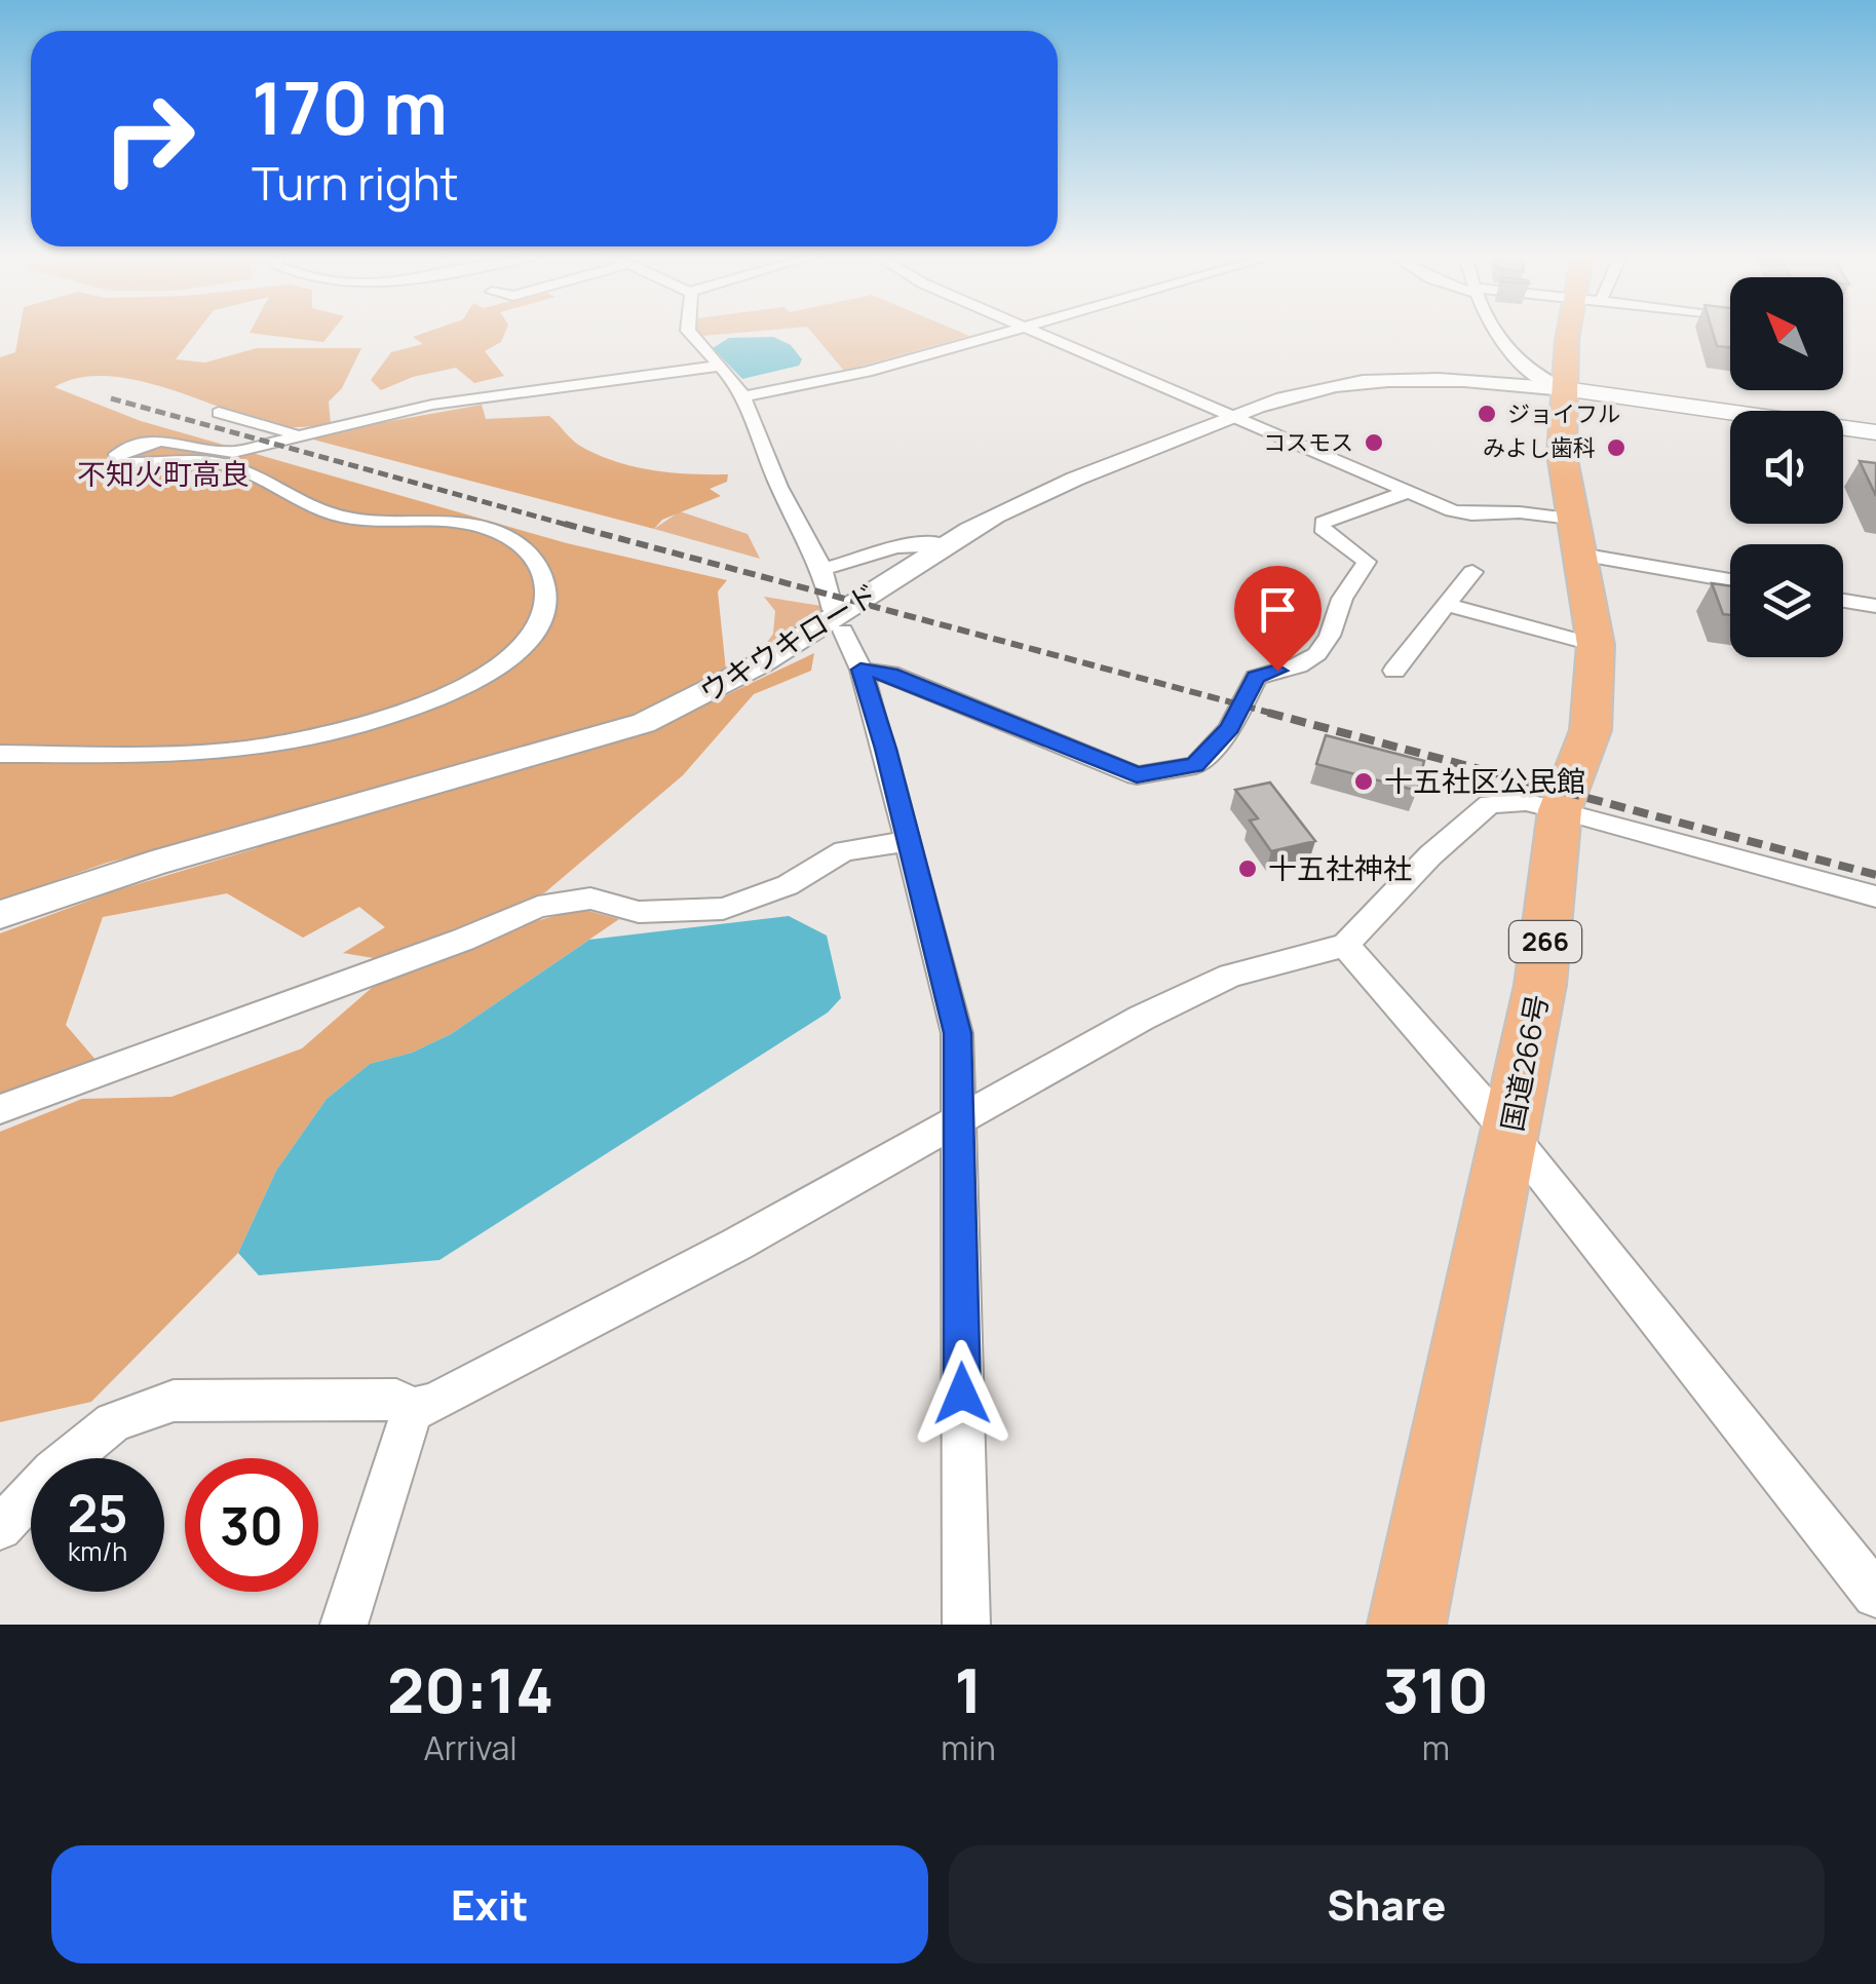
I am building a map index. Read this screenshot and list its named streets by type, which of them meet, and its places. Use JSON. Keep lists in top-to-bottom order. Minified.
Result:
{"streets":{"highway":["266","国道266号"],"street":["ウキウキロード"]},"crossings":[["ウキウキロード","国道266号"]],"districts":["不知火町高良"],"places":["ジョイフル","コスモス","みよし歯科","十五社区公民館","十五社神社"],"north":"top left","page":{"turn":["170 m","Turn right"],"speed":"25 km/h","limit":"30","eta":["20:14","Arrival","1","min","310","m"],"buttons":["Exit","Share"]}}
